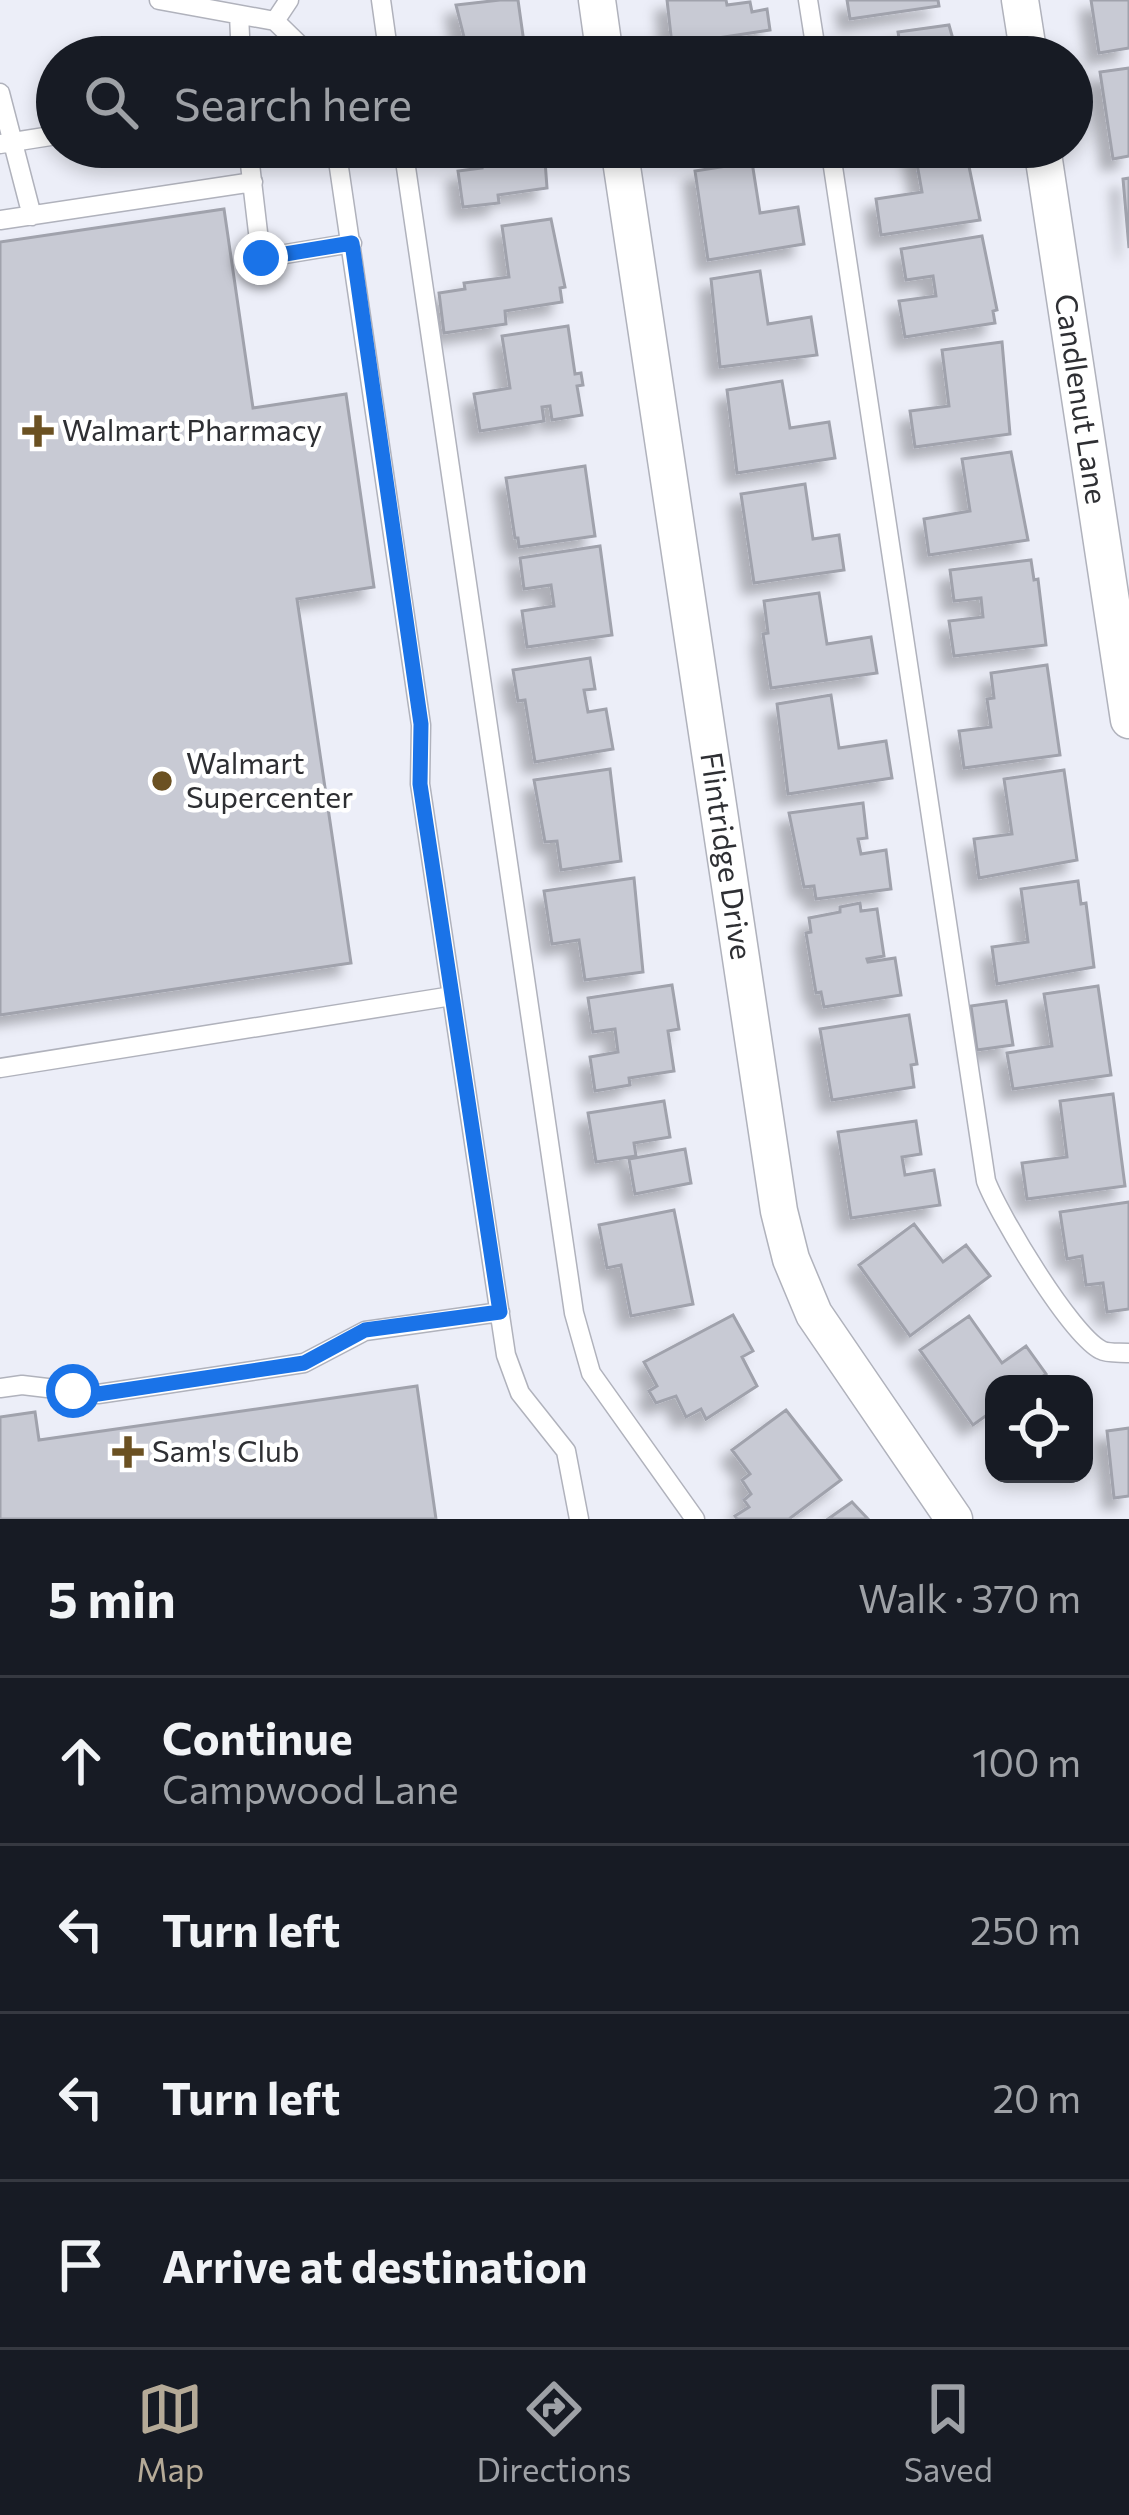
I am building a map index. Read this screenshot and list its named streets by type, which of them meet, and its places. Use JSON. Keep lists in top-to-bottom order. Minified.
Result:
{"streets":{"street":["Candlenut Lane","Flintridge Drive"]},"places":{"health":["Walmart Pharmacy","Sam's Club"],"other":["Walmart Supercenter"]},"page":{"search":"Search here","heading":["5 min","Walk · 370 m"],"list":[["Continue","Campwood Lane","100 m"],["Turn left","250 m"],["Turn left","20 m"],"Arrive at destination"],"nav":["Map","Directions","Saved"]}}
